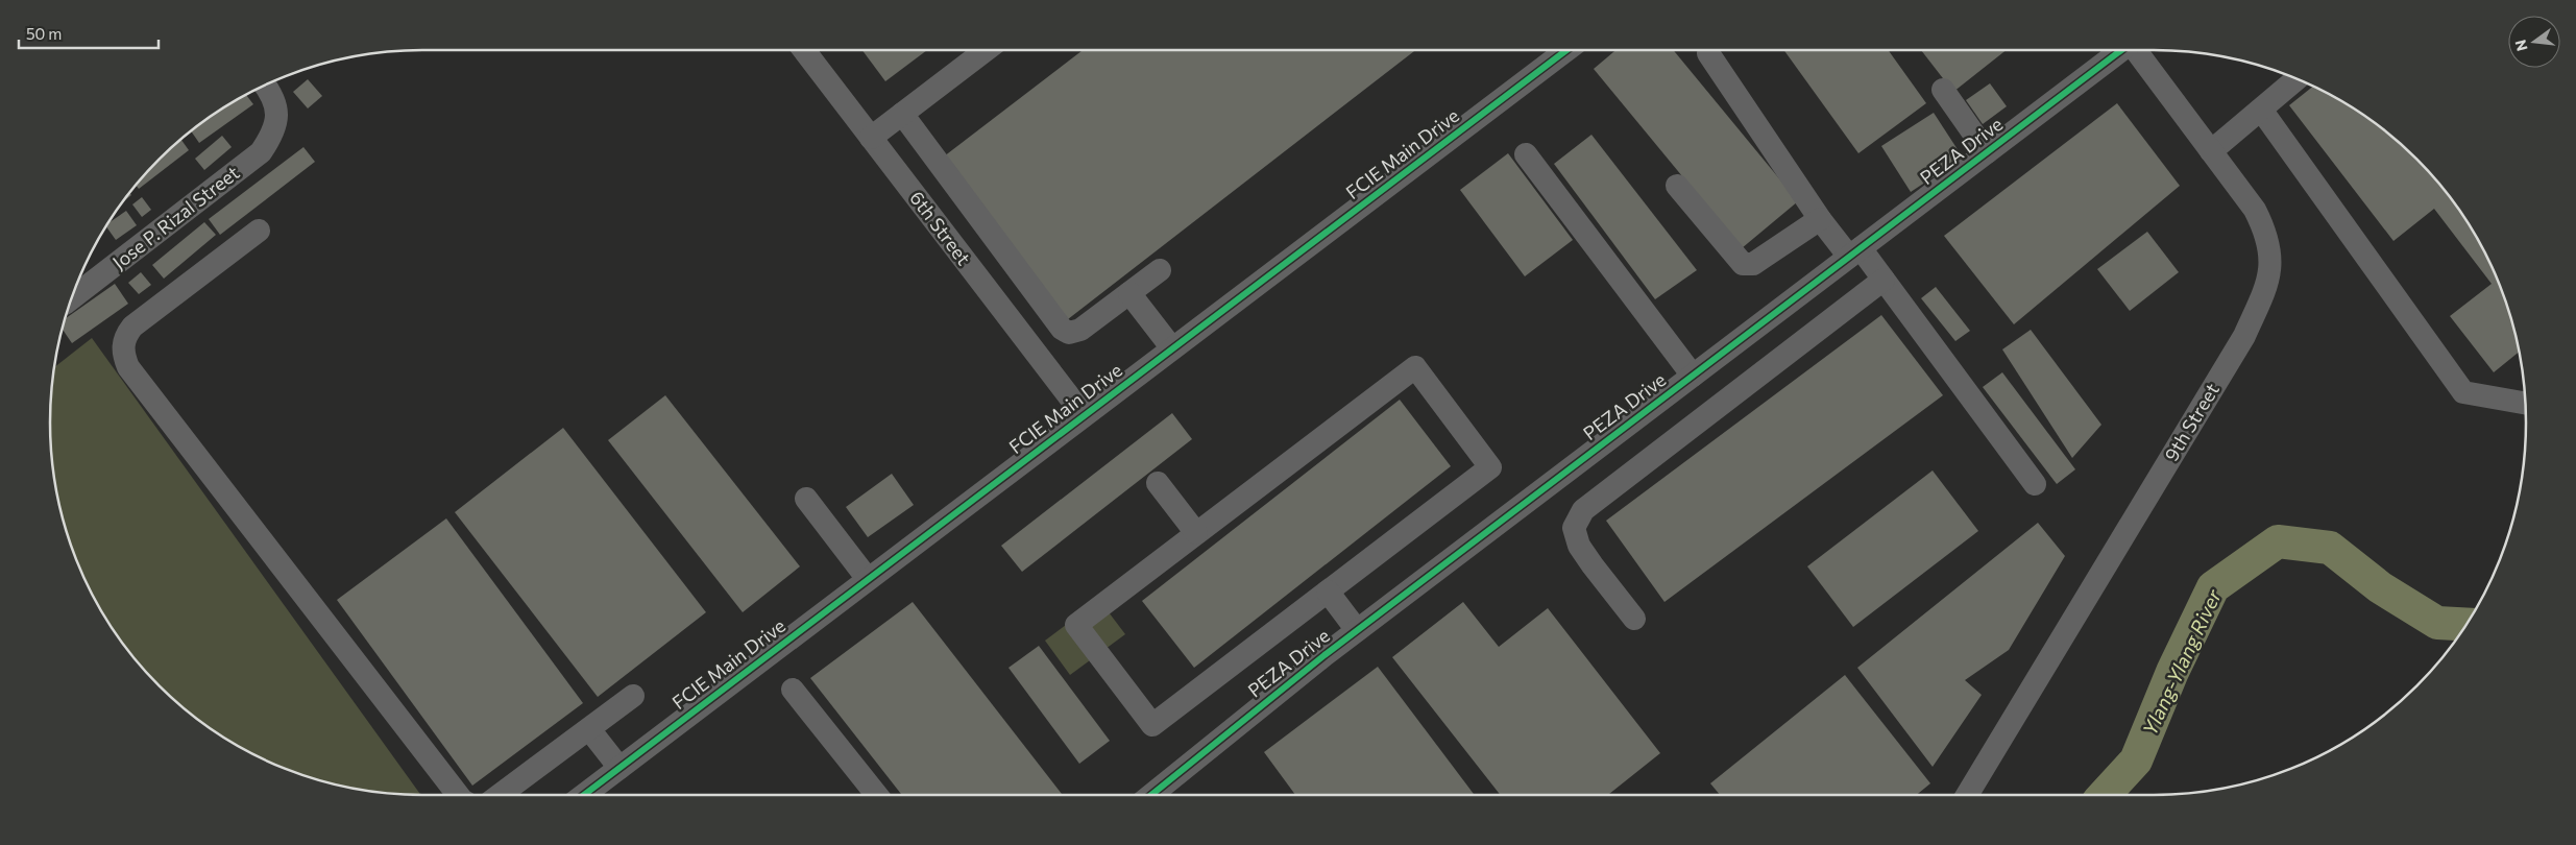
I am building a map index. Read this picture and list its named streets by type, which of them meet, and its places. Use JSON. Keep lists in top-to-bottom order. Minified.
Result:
{"streets":{"street":["PEZA Drive","FCIE Main Drive","Jose P. Rizal Street","6th Street","9th Street"]},"crossings":[["FCIE Main Drive","6th Street"]],"water":["Ylang-Ylang River"],"scale_bar":"50 m","north":"left"}
